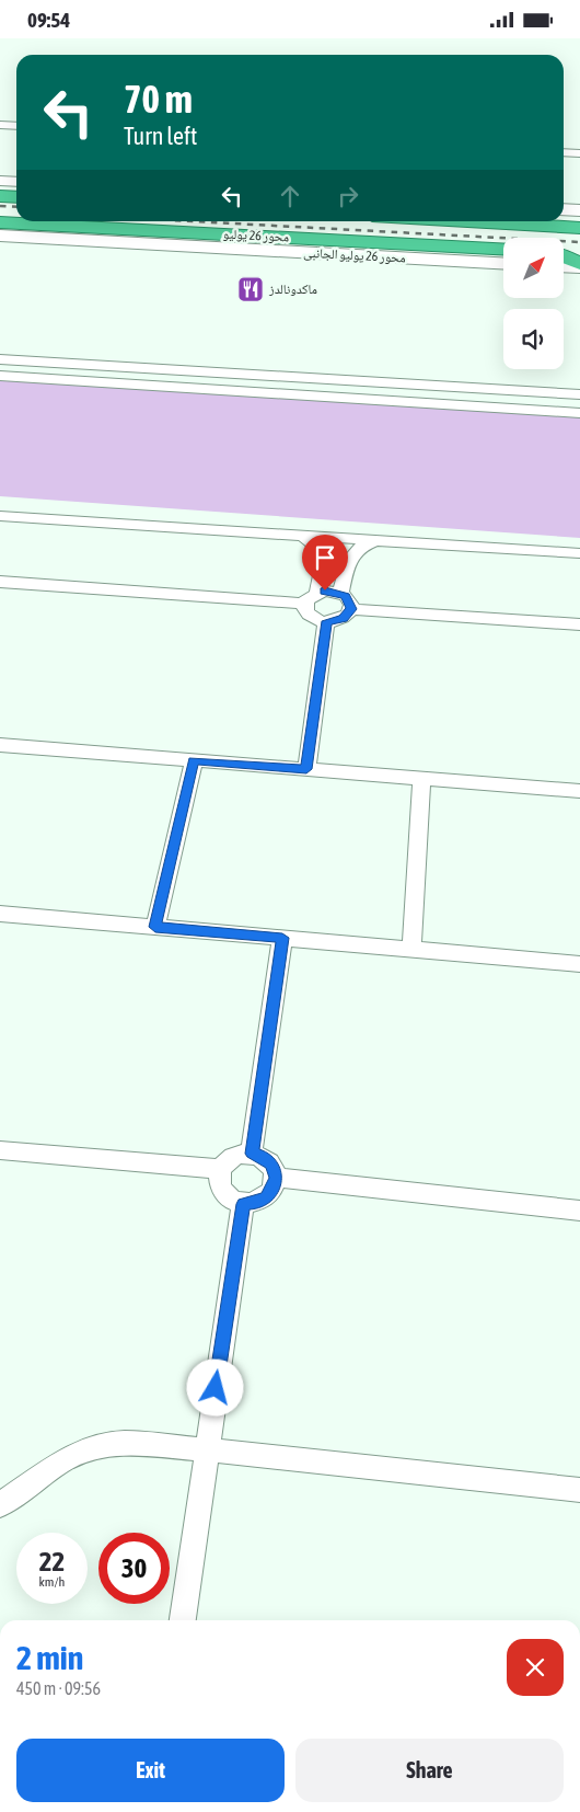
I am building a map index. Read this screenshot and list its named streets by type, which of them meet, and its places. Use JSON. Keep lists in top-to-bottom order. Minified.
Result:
{"streets":{"highway":["محور 26 يوليو"],"main road":["محور 26 يوليو الجانبى"]},"places":{"restaurant":["ماكدونالدز"]},"north":"top right","page":{"status":"09:54","turn":["70 m","Turn left"],"speed":"22 km/h","limit":"30","heading":["2 min","450 m · 09:56"],"buttons":["Exit","Share"]}}
